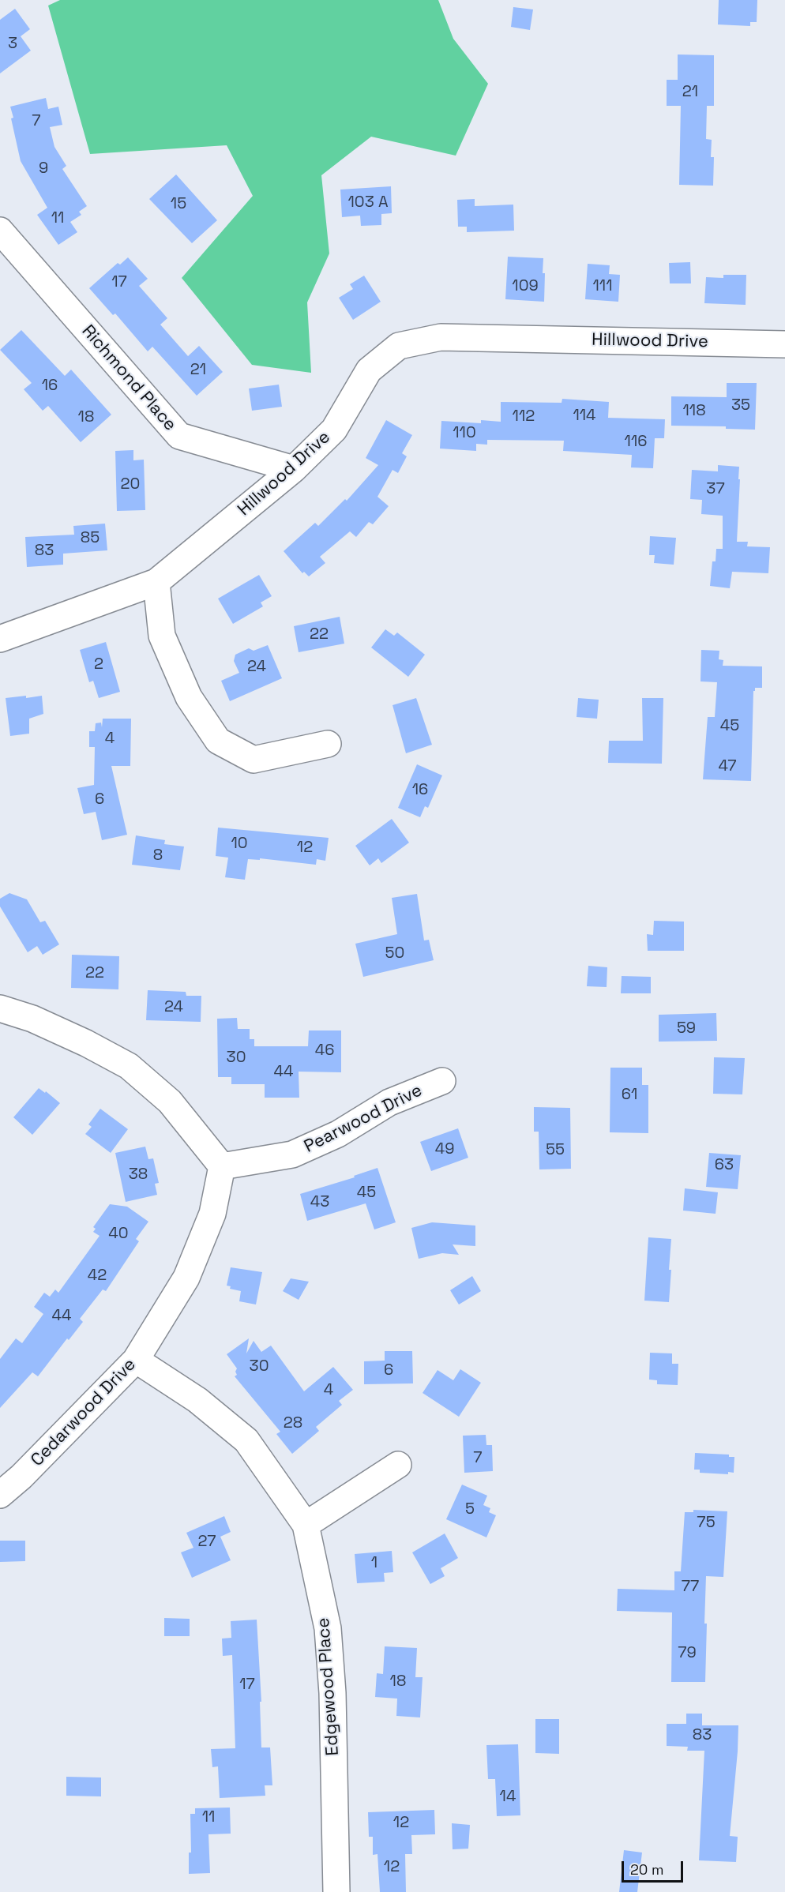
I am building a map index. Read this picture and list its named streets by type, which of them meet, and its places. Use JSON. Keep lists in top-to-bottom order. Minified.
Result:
{"streets":{"street":["Hillwood Drive","Richmond Place","Pearwood Drive","Cedarwood Drive","Edgewood Place"]},"crossings":[["Hillwood Drive","Richmond Place"],["Pearwood Drive","Cedarwood Drive"],["Cedarwood Drive","Edgewood Place"]],"house_numbers":["3","21","7","9","103 A","15","11","17","109","111","21","16","35","118","114","112","18","110","116","20","37","85","83","22","2","24","45","4","47","16","6","10","12","8","50","22","24","59","46","30","44","61","49","55","63","38","45","43","40","42","44","30","6","4","28","7","5","75","27","1","77","79","18","17","83","14","11","12","12"],"scale_bar":"20 m"}
